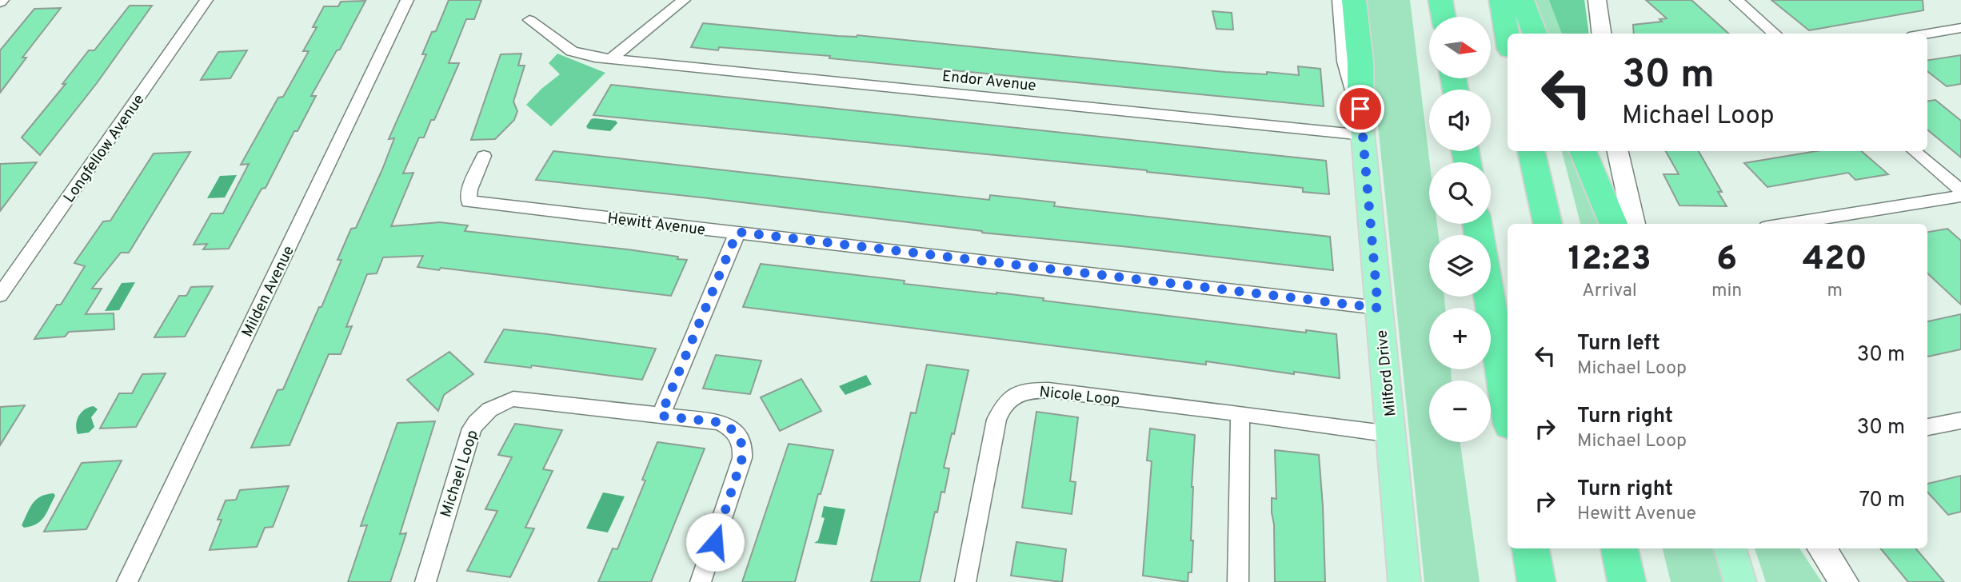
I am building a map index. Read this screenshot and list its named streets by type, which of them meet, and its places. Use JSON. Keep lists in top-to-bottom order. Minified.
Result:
{"streets":{"main road":["Milford Drive"],"street":["Endor Avenue","Longfellow Avenue","Hewitt Avenue","Milden Avenue","Nicole Loop","Michael Loop"]},"crossings":[["Endor Avenue","Milford Drive"],["Hewitt Avenue","Milford Drive"],["Milford Drive","Nicole Loop"]],"north":"right","page":{"map_buttons":["+","−"],"turn":["30 m","Michael Loop"],"eta":["12:23","Arrival","6","min","420","m"],"list":[{"name":"Turn left","note":"Michael Loop","value":"30 m"},{"name":"Turn right","note":"Michael Loop","value":"30 m"},{"name":"Turn right","note":"Hewitt Avenue","value":"70 m"}]}}
